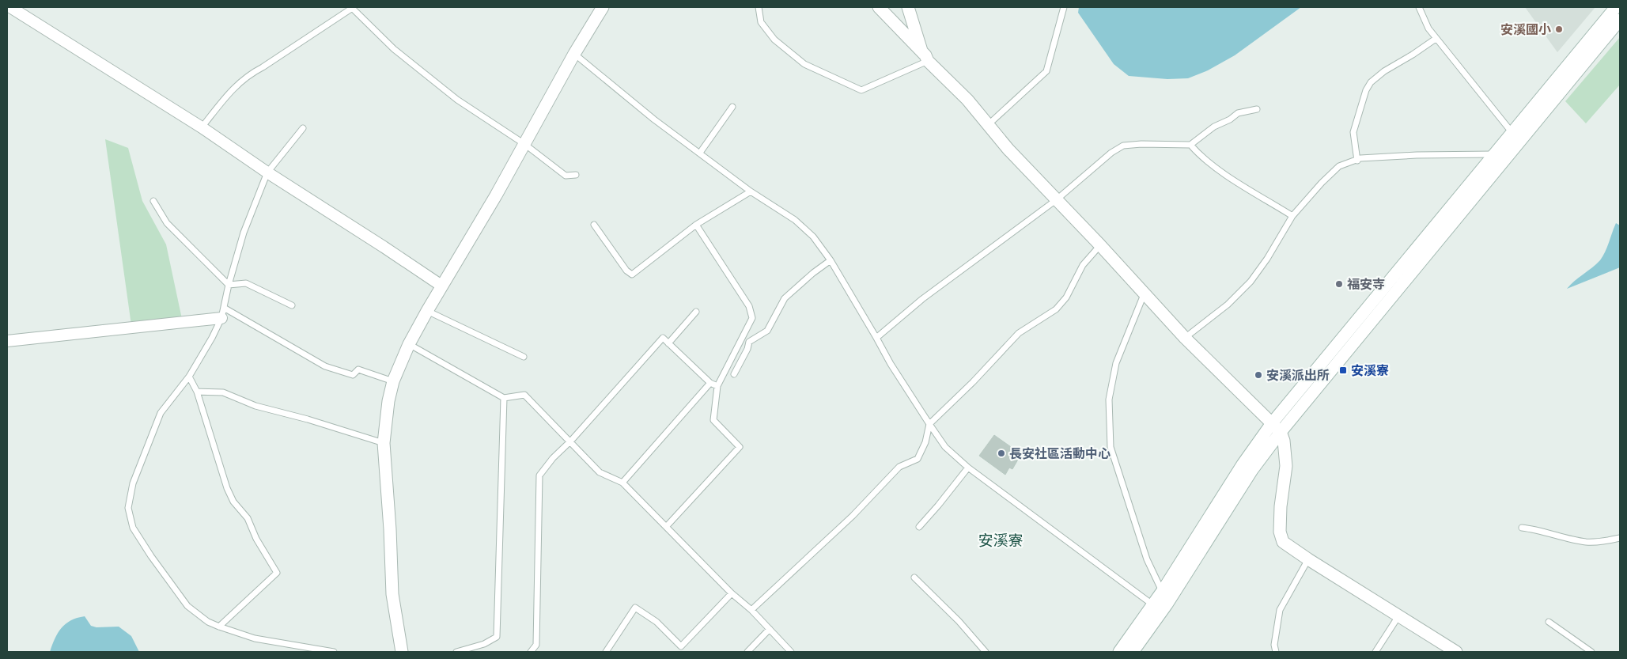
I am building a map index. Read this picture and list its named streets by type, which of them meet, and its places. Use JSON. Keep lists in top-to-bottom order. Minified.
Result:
{"districts":["安溪寮"],"places":{"other":["安溪國小","福安寺","安溪派出所","長安社區活動中心"],"transit":["安溪寮"]}}
